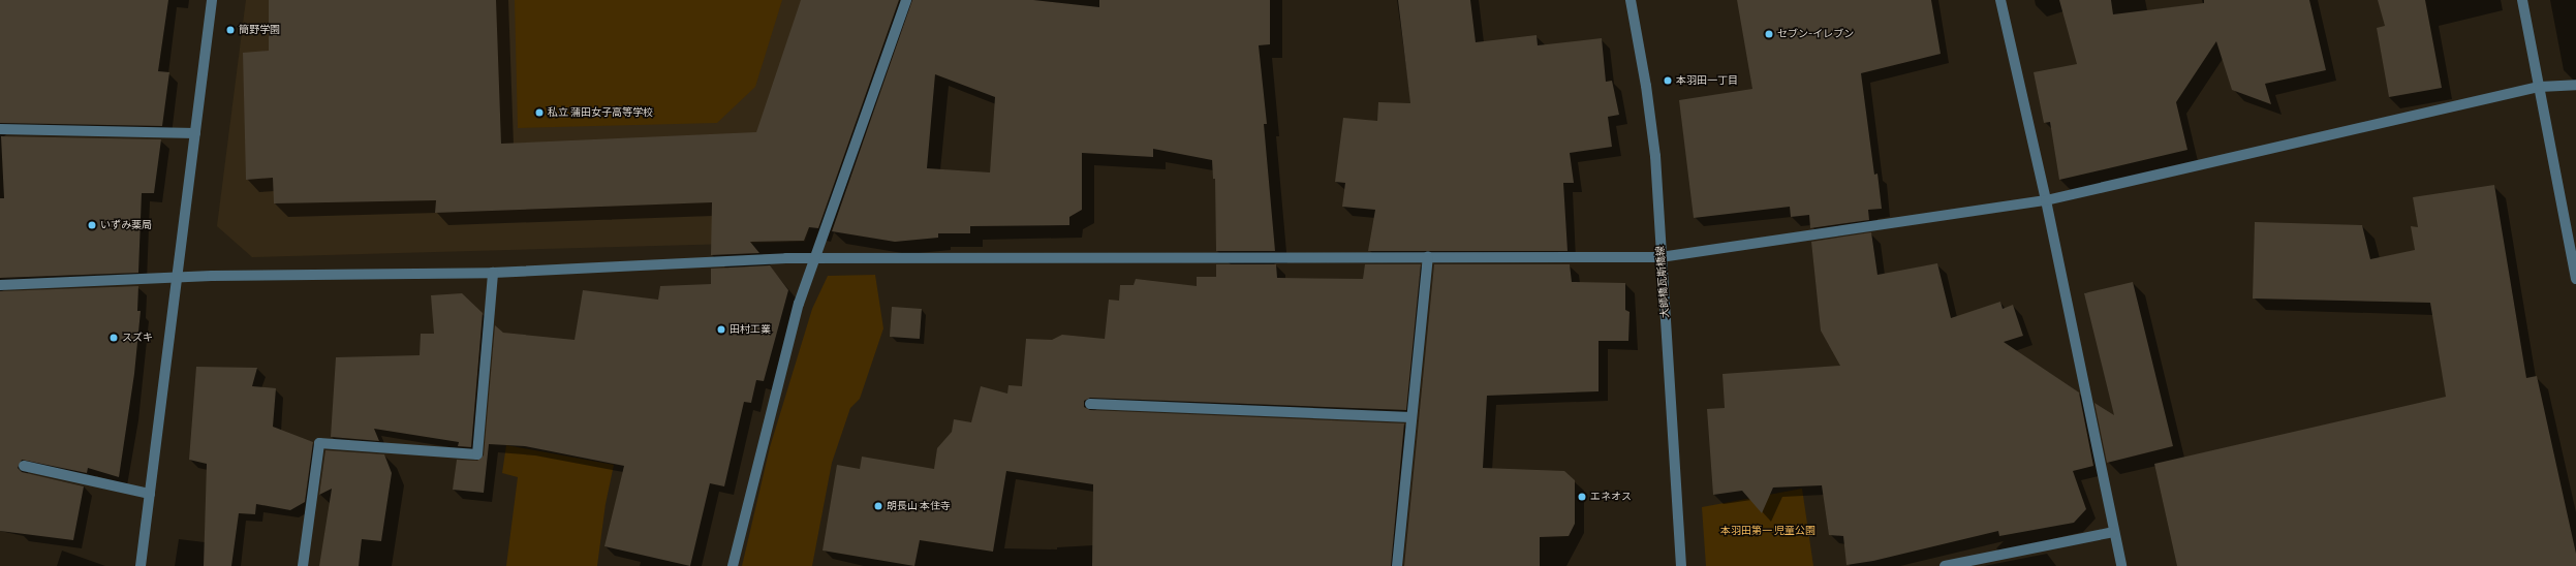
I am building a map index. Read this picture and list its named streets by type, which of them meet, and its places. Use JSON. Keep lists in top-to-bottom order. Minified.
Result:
{"streets":{"street":["大師橋瓦斯橋線"]},"parks":["本羽田第一 児童公園"],"places":["簡野学園","セブン-イレブン","本羽田一丁目","私立 蒲田女子高等学校","いずみ薬局","田村工業","スズキ","エネオス","朗長山 本住寺"]}
